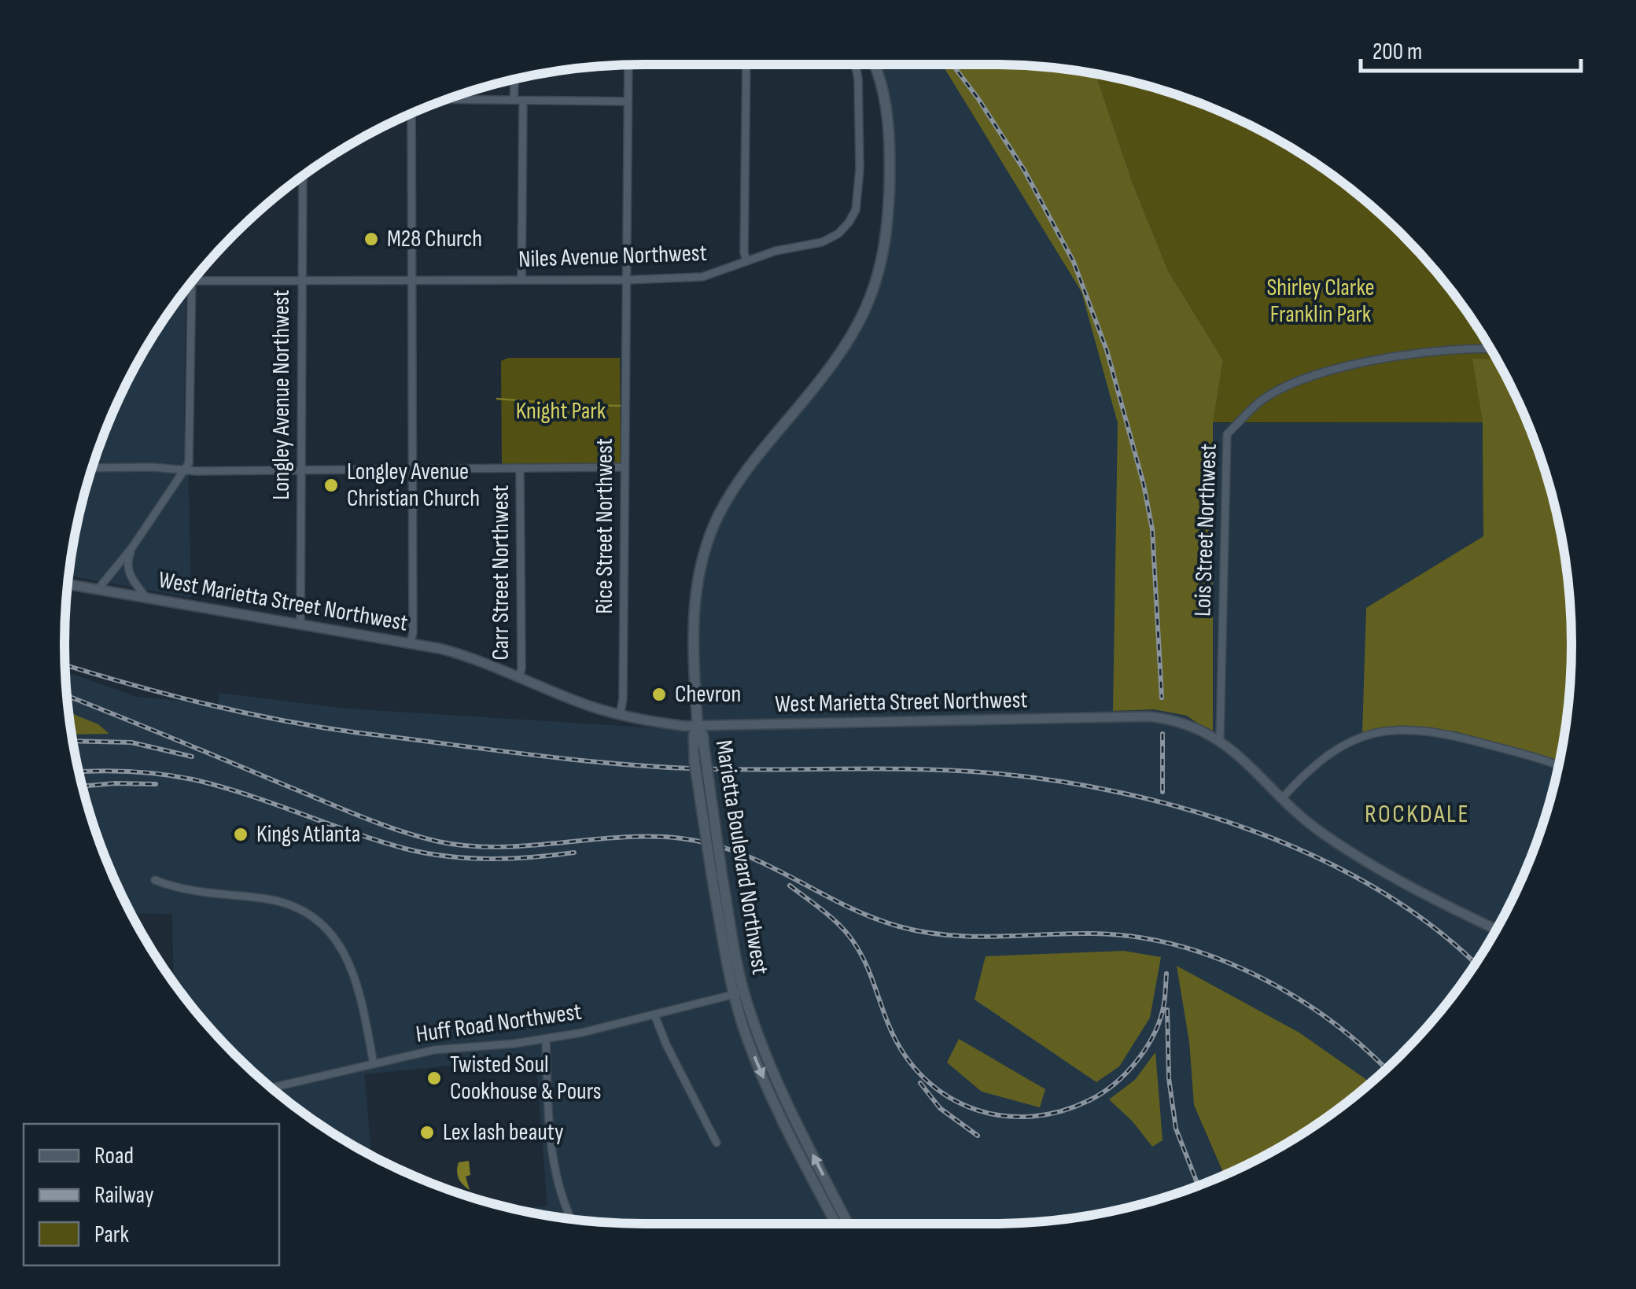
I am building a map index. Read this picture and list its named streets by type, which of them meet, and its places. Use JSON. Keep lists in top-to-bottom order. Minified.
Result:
{"streets":{"main road":["Marietta Boulevard Northwest"],"street":["Niles Avenue Northwest","Longley Avenue Northwest","Rice Street Northwest","Lois Street Northwest","Carr Street Northwest","West Marietta Street Northwest","Huff Road Northwest"]},"crossings":[["Niles Avenue Northwest","Longley Avenue Northwest"],["Niles Avenue Northwest","Rice Street Northwest"],["Longley Avenue Northwest","West Marietta Street Northwest"],["Rice Street Northwest","West Marietta Street Northwest"],["Lois Street Northwest","West Marietta Street Northwest"],["Carr Street Northwest","West Marietta Street Northwest"],["West Marietta Street Northwest","Marietta Boulevard Northwest"],["Marietta Boulevard Northwest","Huff Road Northwest"]],"districts":["ROCKDALE"],"parks":["Shirley Clarke Franklin Park","Knight Park"],"places":["M28 Church","Longley Avenue Christian Church","Chevron","Kings Atlanta","Twisted Soul Cookhouse & Pours","Lex lash beauty"],"legend":["Road","Railway","Park"],"scale_bar":"200 m"}
